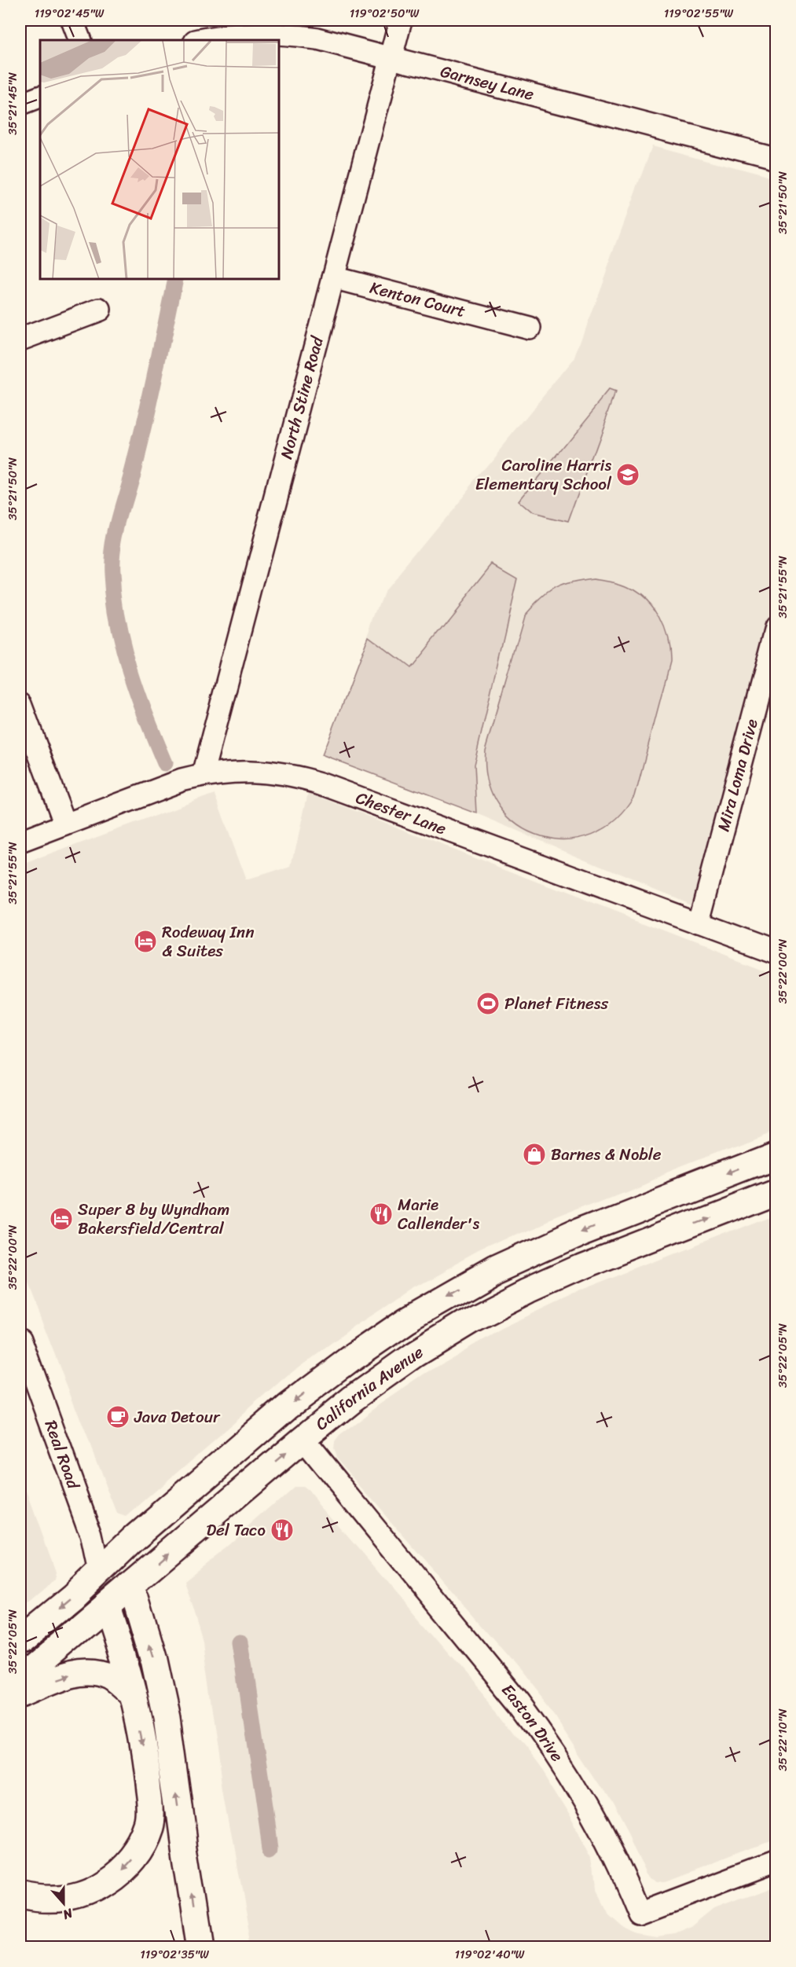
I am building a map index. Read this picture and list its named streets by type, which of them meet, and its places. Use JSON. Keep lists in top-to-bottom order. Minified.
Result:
{"streets":{"main road":["California Avenue"],"street":["Garnsey Lane","Kenton Court","North Stine Road","Mira Loma Drive","Chester Lane","Real Road","Easton Drive"]},"crossings":[["Garnsey Lane","North Stine Road"],["Kenton Court","North Stine Road"],["North Stine Road","Chester Lane"],["Mira Loma Drive","Chester Lane"],["California Avenue","Real Road"],["California Avenue","Easton Drive"]],"places":{"school or university":["Caroline Harris Elementary School"],"hotel":["Rodeway Inn & Suites","Super 8 by Wyndham Bakersfield/Central"],"sports":["Planet Fitness"],"shop":["Barnes & Noble"],"restaurant":["Marie Callender's","Del Taco"],"cafe":["Java Detour"]},"north":"bottom","coordinates":["119°02'45\"W","119°02'50\"W","119°02'55\"W","35°21'45\"N","35°21'50\"N","35°21'55\"N","35°22'00\"N","35°22'05\"N","35°22'10\"N","119°02'35\"W","119°02'40\"W"]}
